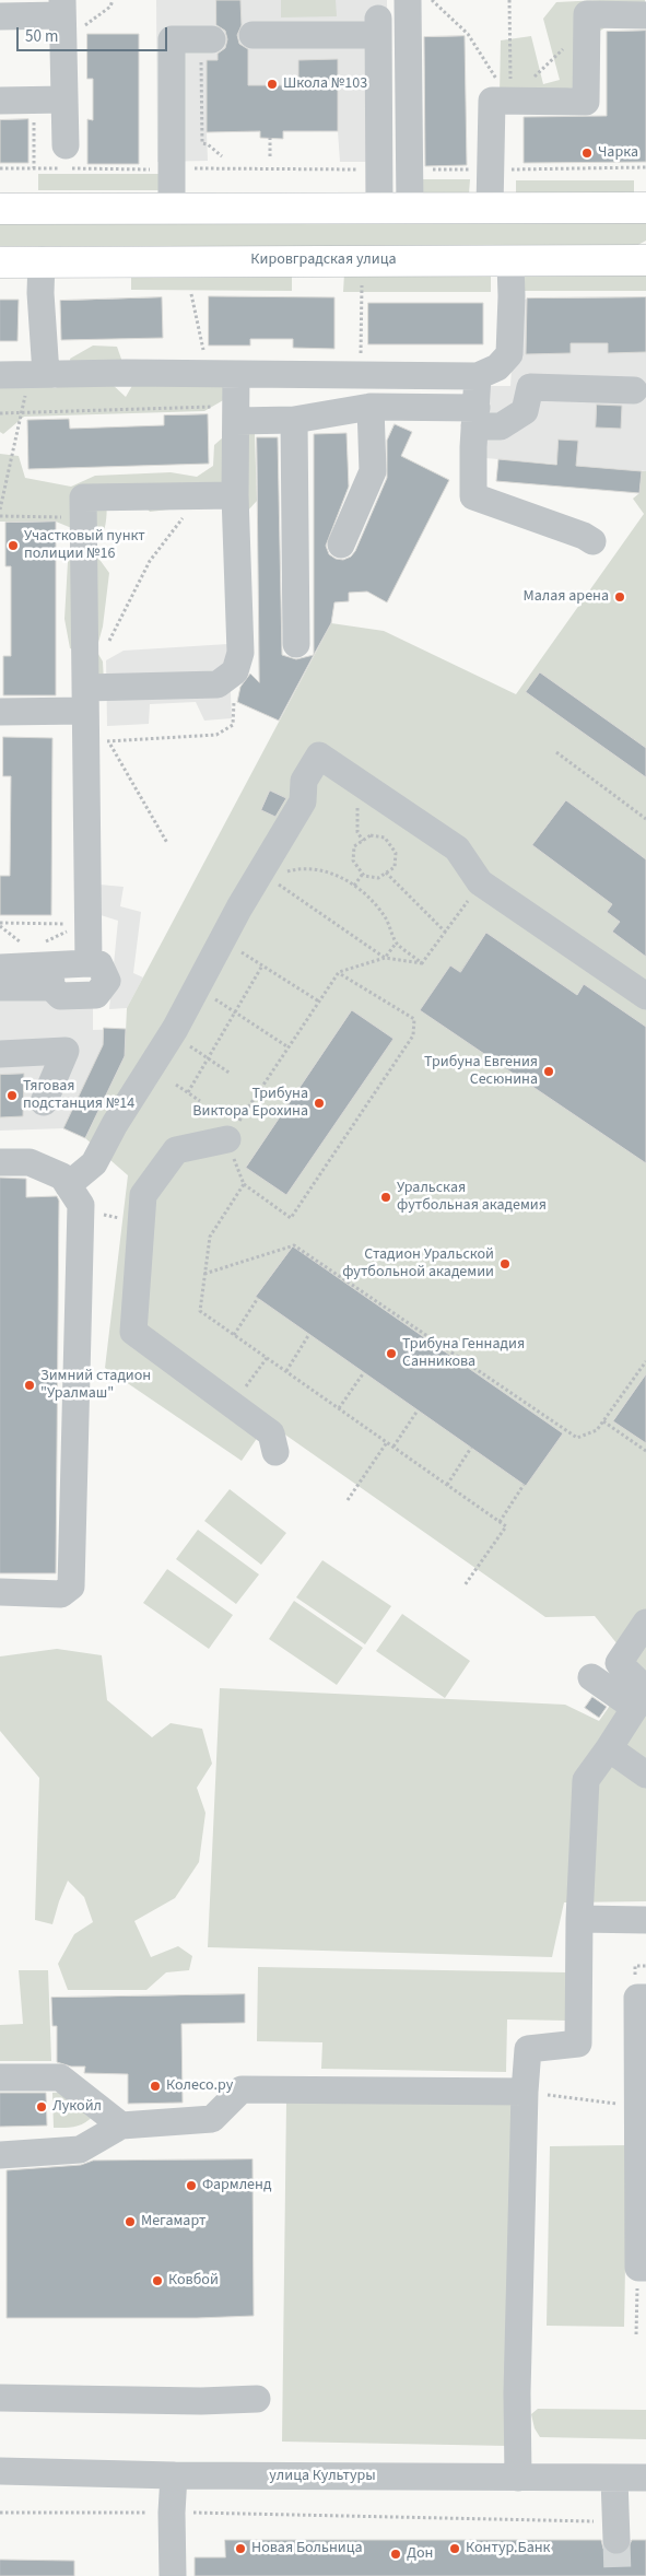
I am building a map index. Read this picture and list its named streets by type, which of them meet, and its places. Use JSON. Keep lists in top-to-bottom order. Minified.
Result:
{"streets":{"main road":["Кировградская улица"],"street":["улица Культуры"]},"places":["Школа №103","Чарка","Участковый пункт полиции №16","Малая арена","Трибуна Евгения Сесюнина","Тяговая подстанция №14","Трибуна Виктора Ерохина","Уральская футбольная академия","Стадион Уральской футбольной академии","Трибуна Геннадия Санникова","Зимний стадион \"Уралмаш\"","Колесо.ру","Лукойл","Фармленд","Мегамарт","Ковбой","Новая Больница","Контур.Банк","Дон"],"scale_bar":"50 m"}
